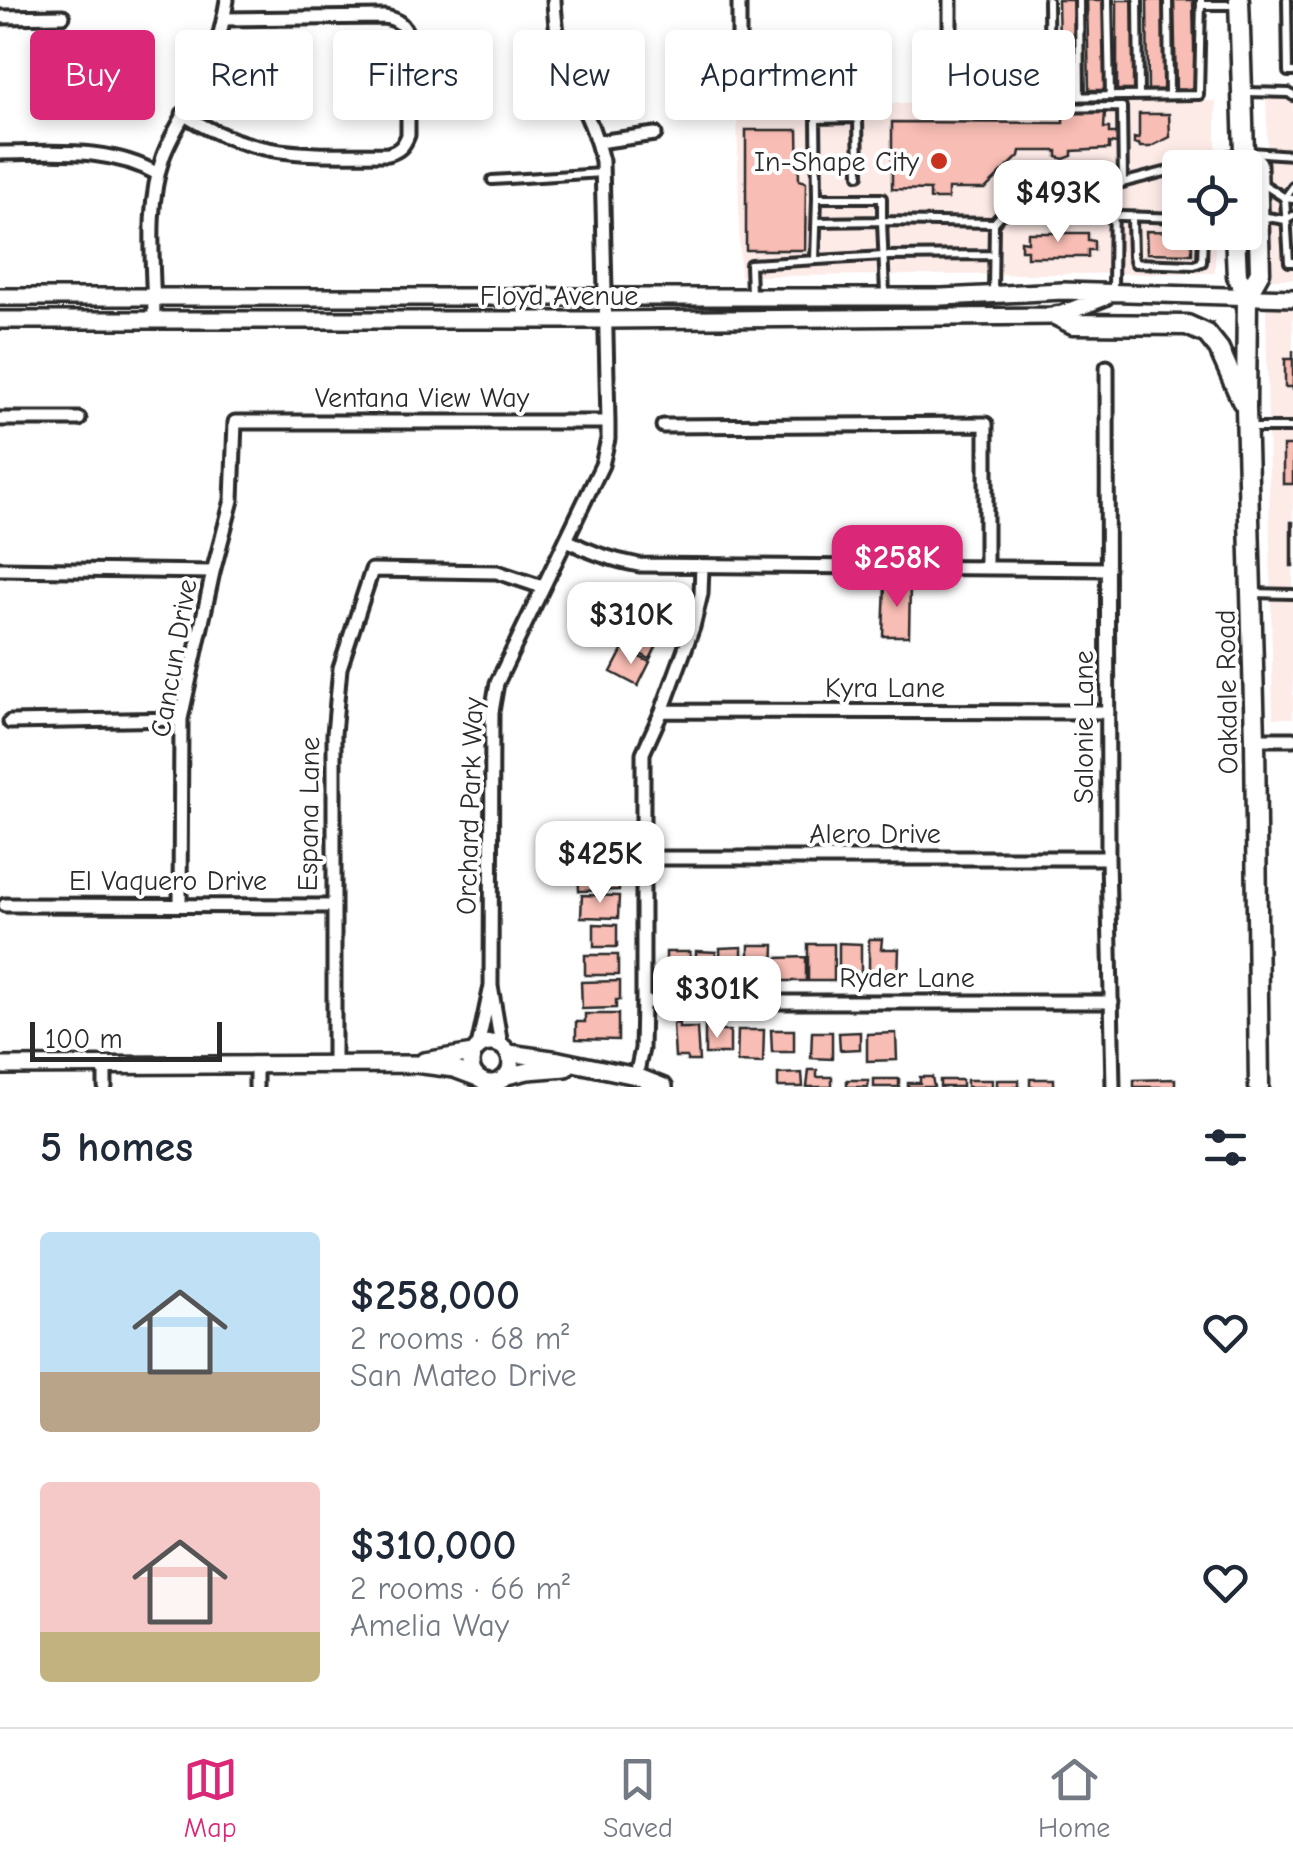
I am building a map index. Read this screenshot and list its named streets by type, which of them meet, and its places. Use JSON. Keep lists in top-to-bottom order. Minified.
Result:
{"streets":{"main road":["Oakdale Road"],"street":["Floyd Avenue","Ventana View Way","Cancun Drive","Kyra Lane","Salonie Lane","Orchard Park Way","Espana Lane","Alero Drive","El Vaquero Drive","Ryder Lane"]},"crossings":[["Floyd Avenue","Oakdale Road"],["Floyd Avenue","Orchard Park Way"],["Ventana View Way","Cancun Drive"],["Ventana View Way","Orchard Park Way"],["Cancun Drive","El Vaquero Drive"],["Kyra Lane","Salonie Lane"],["Salonie Lane","Alero Drive"],["Salonie Lane","Ryder Lane"],["Orchard Park Way","Espana Lane"],["Espana Lane","El Vaquero Drive"]],"places":["In-Shape City"],"scale_bar":"100 m","page":{"chip":["Buy","Rent","Filters","New","Apartment","House"],"price":["$493K","$258K","$310K","$425K","$301K"],"scale":"100 m","heading":"5 homes","list":[{"name":"$258,000","note":"2 rooms · 68 m² · San Mateo Drive"},{"name":"$310,000","note":"2 rooms · 66 m² · Amelia Way"}],"tabs":["Map","Saved","Home"]}}
